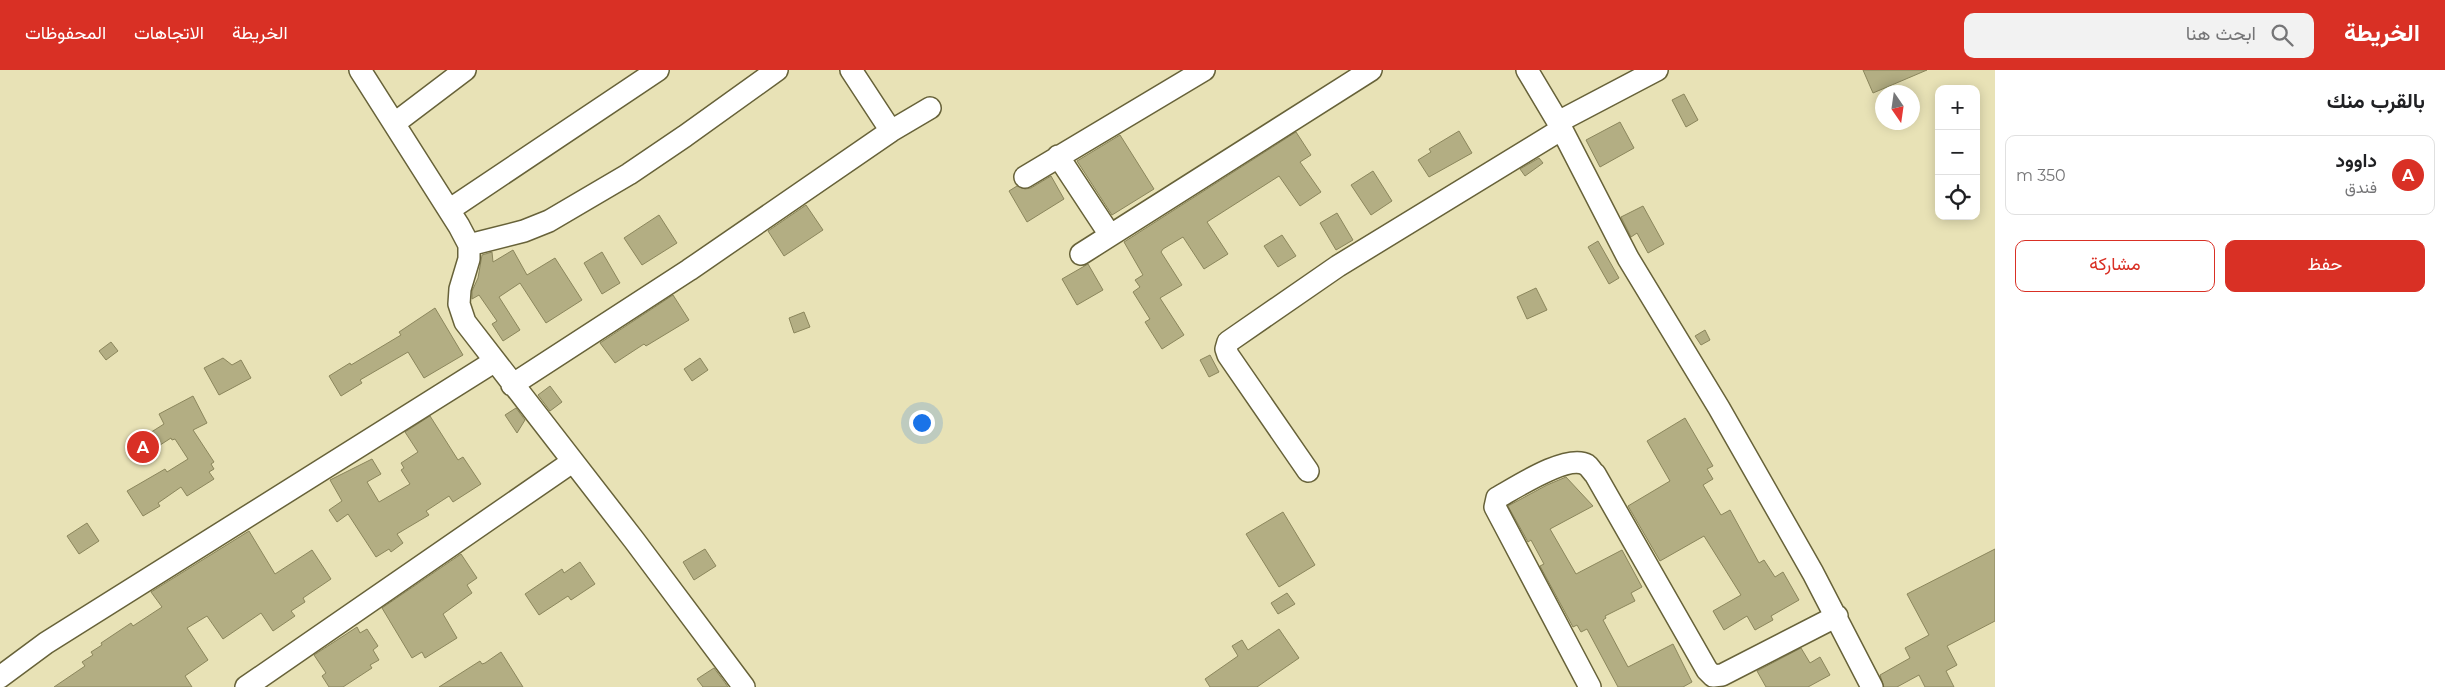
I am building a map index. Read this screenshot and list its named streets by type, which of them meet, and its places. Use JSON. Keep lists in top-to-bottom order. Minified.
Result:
{"north":"bottom","page":{"header":"الخريطة","search":"ابحث هنا","nav":["الخريطة","الاتجاهات","المحفوظات"],"heading":"بالقرب منك","map_buttons":["+","−"],"list":[{"mark":"A","name":"داوود","note":"فندق","value":"350 m"}],"buttons":["حفظ","مشاركة"],"pins":"A"}}
